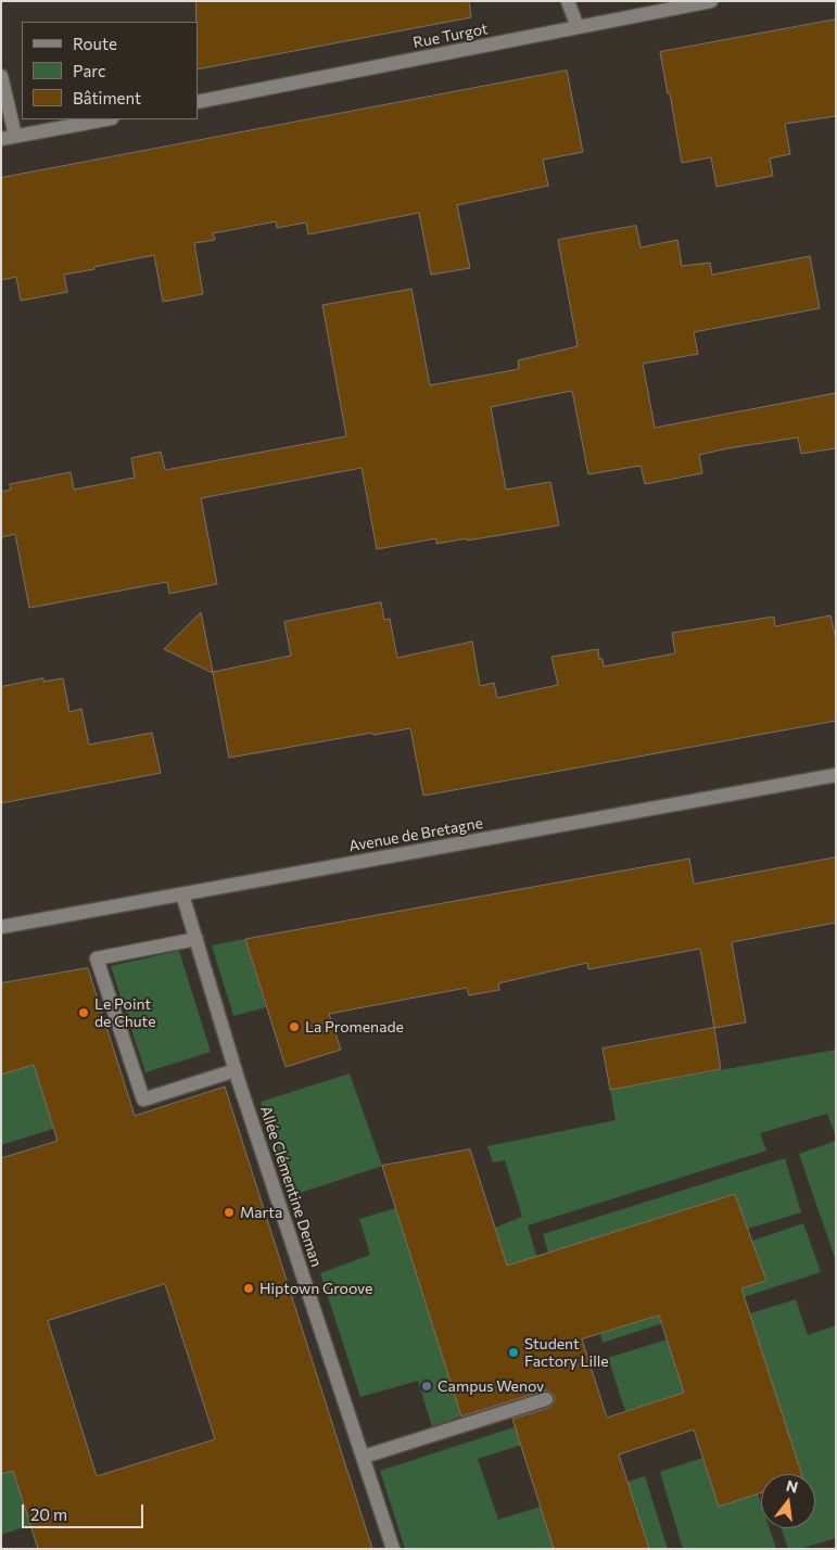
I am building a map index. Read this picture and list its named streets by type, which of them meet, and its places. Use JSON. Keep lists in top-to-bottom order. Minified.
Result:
{"streets":{"street":["Rue Turgot","Avenue de Bretagne","Allée Clémentine Deman"]},"crossings":[["Avenue de Bretagne","Allée Clémentine Deman"]],"places":["Le Point de Chute","La Promenade","Marta","Hiptown Groove","Student Factory Lille","Campus Wenov"],"legend":["Route","Parc","Bâtiment"],"scale_bar":"20 m","north":"top"}
